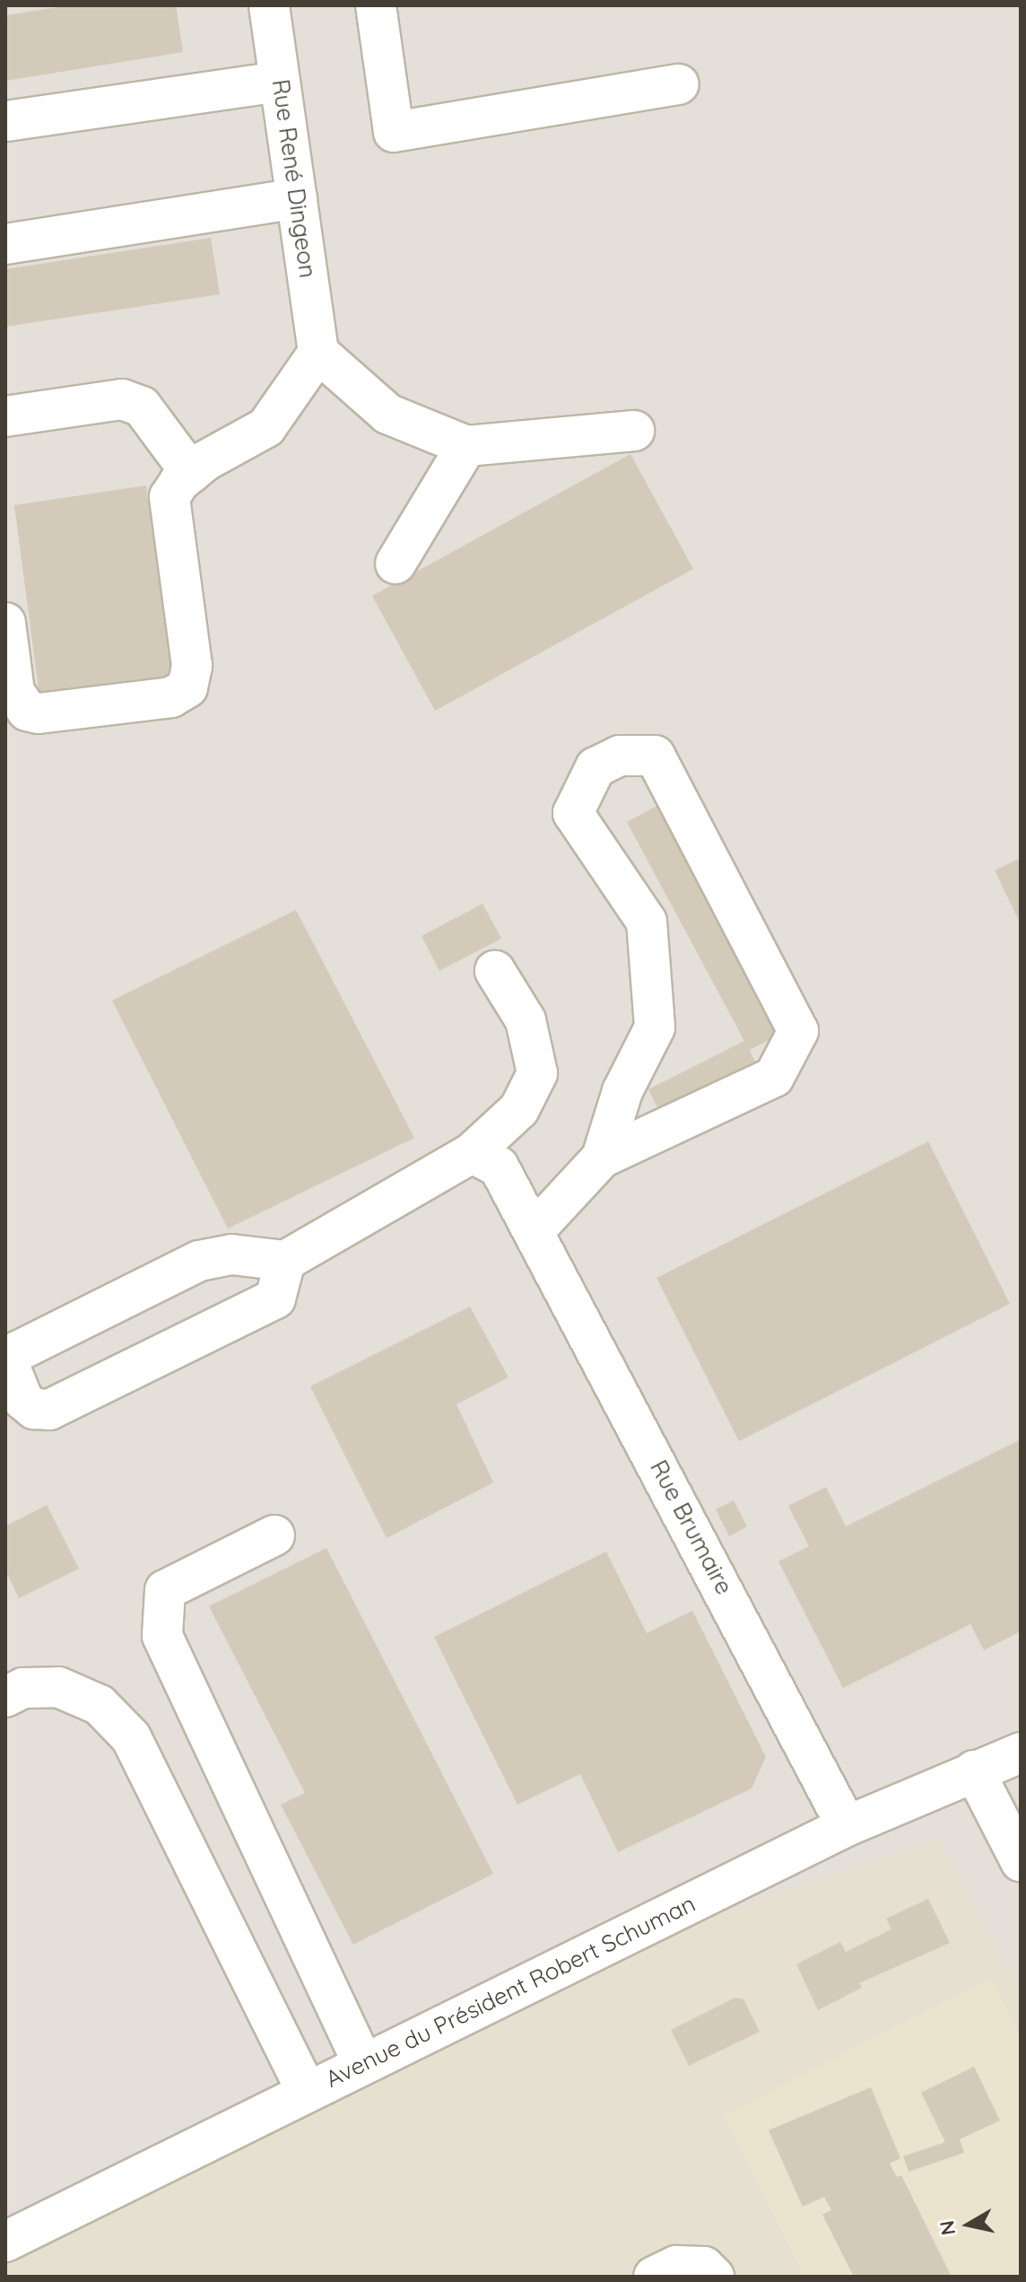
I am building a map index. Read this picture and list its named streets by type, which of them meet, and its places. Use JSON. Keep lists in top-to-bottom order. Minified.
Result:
{"streets":{"street":["Rue René Dingeon","Rue Brumaire","Avenue du Président Robert Schuman"]},"crossings":[["Rue Brumaire","Avenue du Président Robert Schuman"]],"north":"left"}
